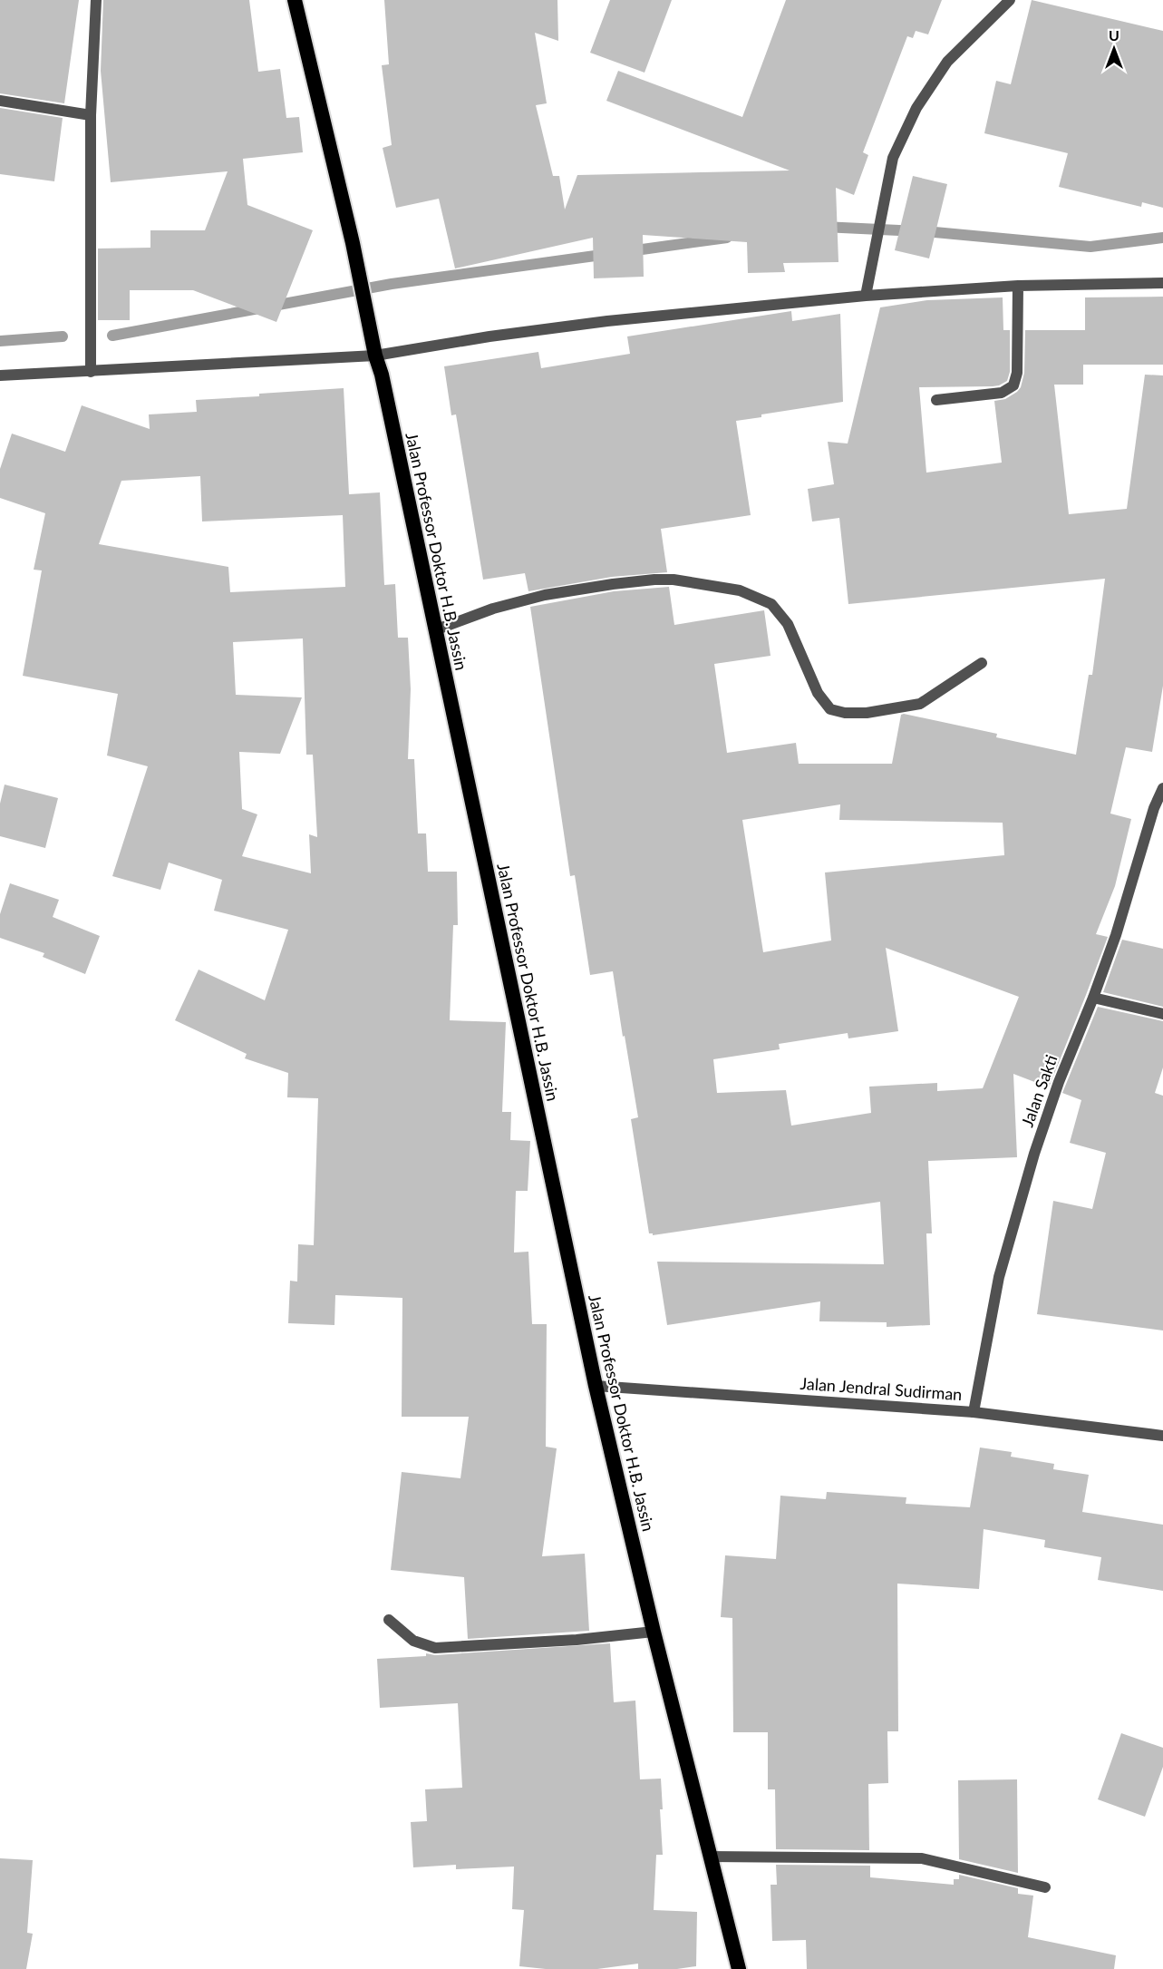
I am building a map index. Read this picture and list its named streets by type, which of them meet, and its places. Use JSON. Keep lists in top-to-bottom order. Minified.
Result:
{"streets":{"highway":["Jalan Professor Doktor H.B. Jassin"],"street":["Jalan Sakti","Jalan Jendral Sudirman"]},"crossings":[["Jalan Professor Doktor H.B. Jassin","Jalan Jendral Sudirman"],["Jalan Sakti","Jalan Jendral Sudirman"]],"north":"top"}
